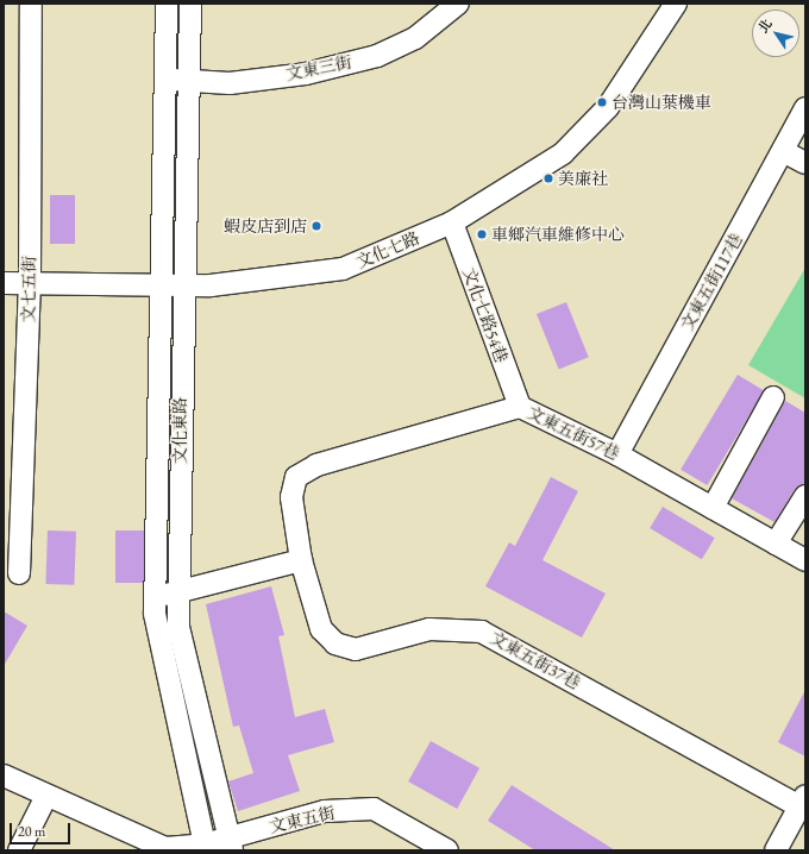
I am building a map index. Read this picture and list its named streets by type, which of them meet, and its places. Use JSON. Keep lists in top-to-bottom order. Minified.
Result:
{"streets":{"street":["文東三街","文化七路","文東五街117巷","文七五街","文化七路54巷","文化東路","文東五街57巷","文東五街37巷","文東五街"]},"crossings":[["文東三街","文化東路"],["文化七路","文七五街"],["文化七路","文化七路54巷"],["文化七路","文化東路"],["文東五街117巷","文東五街57巷"],["文化七路54巷","文東五街57巷"],["文化東路","文東五街"],["文東五街57巷","文東五街37巷"]],"places":["台灣山葉機車","美廉社","蝦皮店到店","車鄉汽車維修中心"],"scale_bar":"20 m","north":"top left"}
